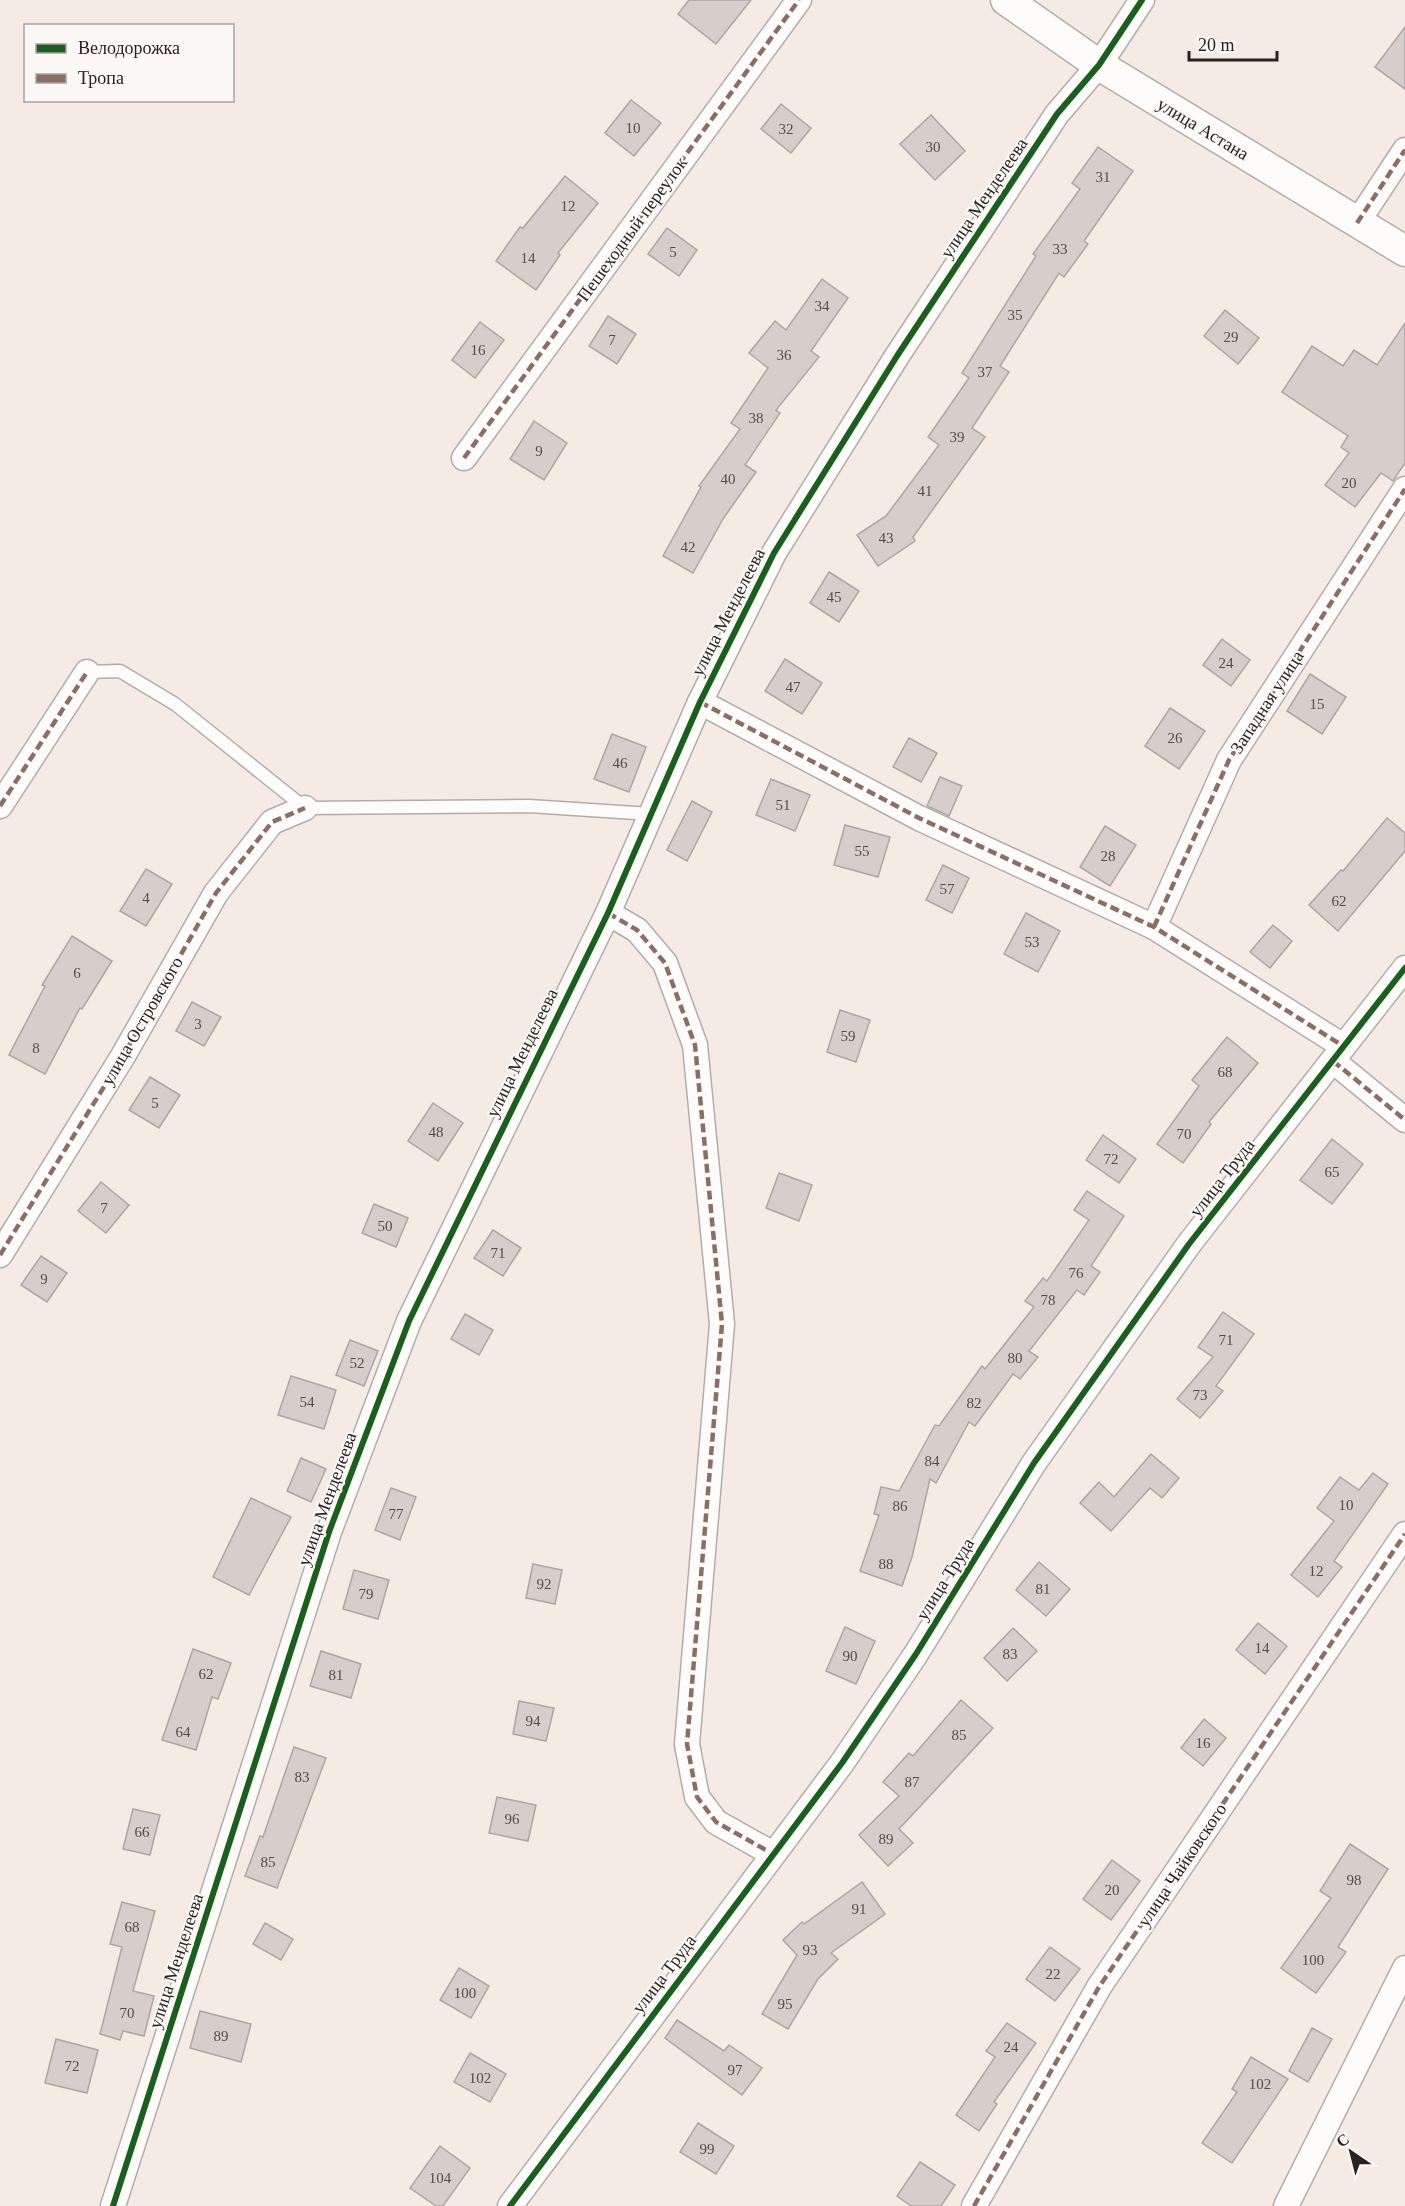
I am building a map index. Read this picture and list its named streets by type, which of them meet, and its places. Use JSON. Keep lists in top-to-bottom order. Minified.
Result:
{"streets":{"street":["улица Астана","улица Менделеева","Пешеходный переулок","Западная улица","улица Островского","улица Труда","улица Чайковского"]},"crossings":[["улица Астана","улица Менделеева"]],"house_numbers":["10","32","30","31","12","33","5","14","34","35","29","7","16","36","37","38","39","9","40","20","41","43","42","45","24","47","15","26","46","51","55","28","57","4","62","53","6","3","59","8","68","5","48","70","72","65","7","50","71","76","9","78","71","80","52","73","54","82","84","10","86","77","88","12","92","81","79","14","83","90","62","81","94","64","85","16","83","87","96","66","89","85","98","20","91","68","93","100","22","100","95","70","89","24","72","97","102","102","99","104"],"legend":["Велодорожка","Тропа"],"scale_bar":"20 m","north":"top left"}
